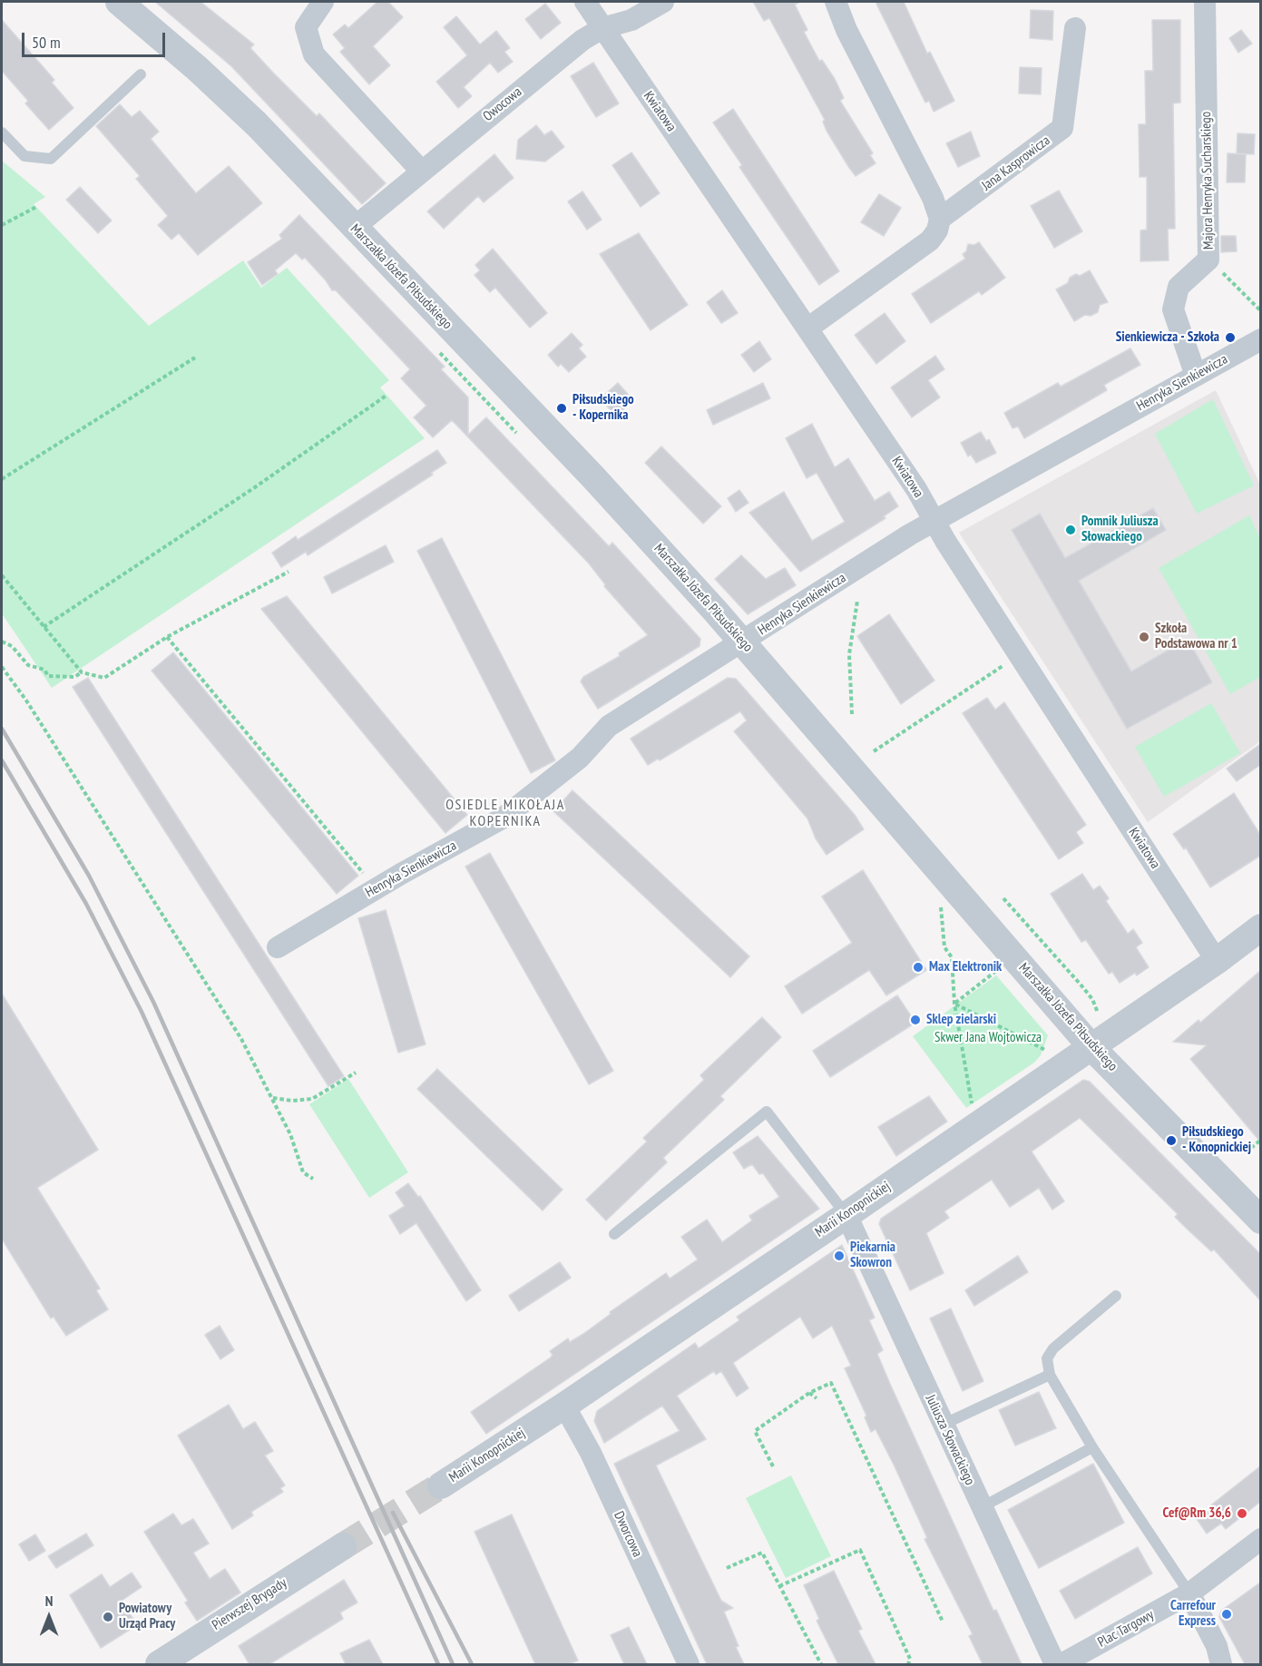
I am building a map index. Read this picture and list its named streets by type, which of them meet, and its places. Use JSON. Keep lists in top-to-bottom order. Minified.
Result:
{"streets":{"street":["Owocowa","Kwiatowa","Jana Kasprowicza","Majora Henryka Sucharskiego","Marszałka Józefa Piłsudskiego","Henryka Sienkiewicza","Marii Konopnickiej","Juliusza Słowackiego","Dworcowa","Pierwszej Brygady","Plac Targowy"]},"crossings":[["Owocowa","Kwiatowa"],["Owocowa","Marszałka Józefa Piłsudskiego"],["Kwiatowa","Jana Kasprowicza"],["Kwiatowa","Henryka Sienkiewicza"],["Kwiatowa","Marii Konopnickiej"],["Majora Henryka Sucharskiego","Henryka Sienkiewicza"],["Marszałka Józefa Piłsudskiego","Henryka Sienkiewicza"],["Marszałka Józefa Piłsudskiego","Marii Konopnickiej"],["Marii Konopnickiej","Juliusza Słowackiego"],["Marii Konopnickiej","Dworcowa"]],"districts":["OSIEDLE MIKOŁAJA KOPERNIKA"],"parks":["Skwer Jana Wojtowicza"],"places":["Sienkiewicza - Szkoła","Piłsudskiego - Kopernika","Pomnik Juliusza Słowackiego","Szkoła Podstawowa nr 1","Max Elektronik","Sklep zielarski","Piłsudskiego - Konopnickiej","Piekarnia Skowron","Cef@Rm 36,6","Carrefour Express","Powiatowy Urząd Pracy"],"scale_bar":"50 m","north":"top"}
